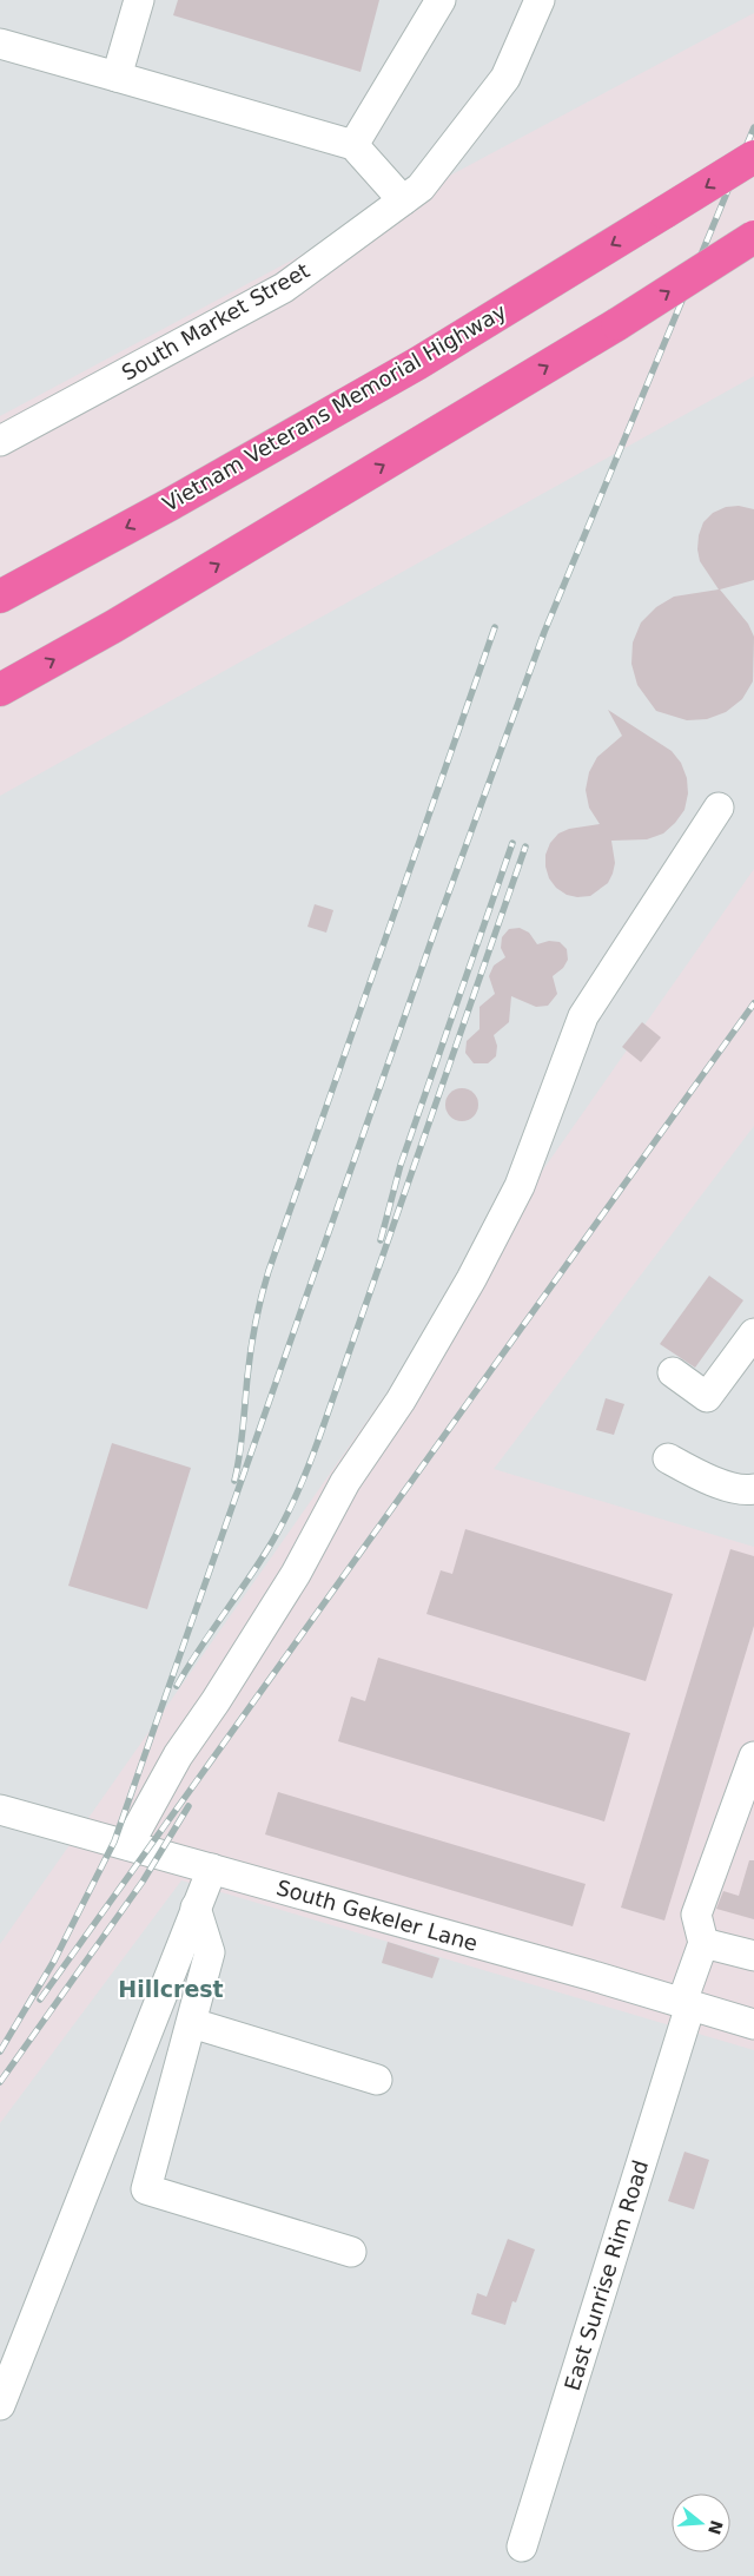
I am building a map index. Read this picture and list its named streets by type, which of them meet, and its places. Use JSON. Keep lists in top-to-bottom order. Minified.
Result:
{"streets":{"highway":["Vietnam Veterans Memorial Highway"],"street":["South Market Street","South Gekeler Lane","East Sunrise Rim Road"]},"crossings":[["South Gekeler Lane","East Sunrise Rim Road"]],"districts":["Hillcrest"],"north":"right"}
